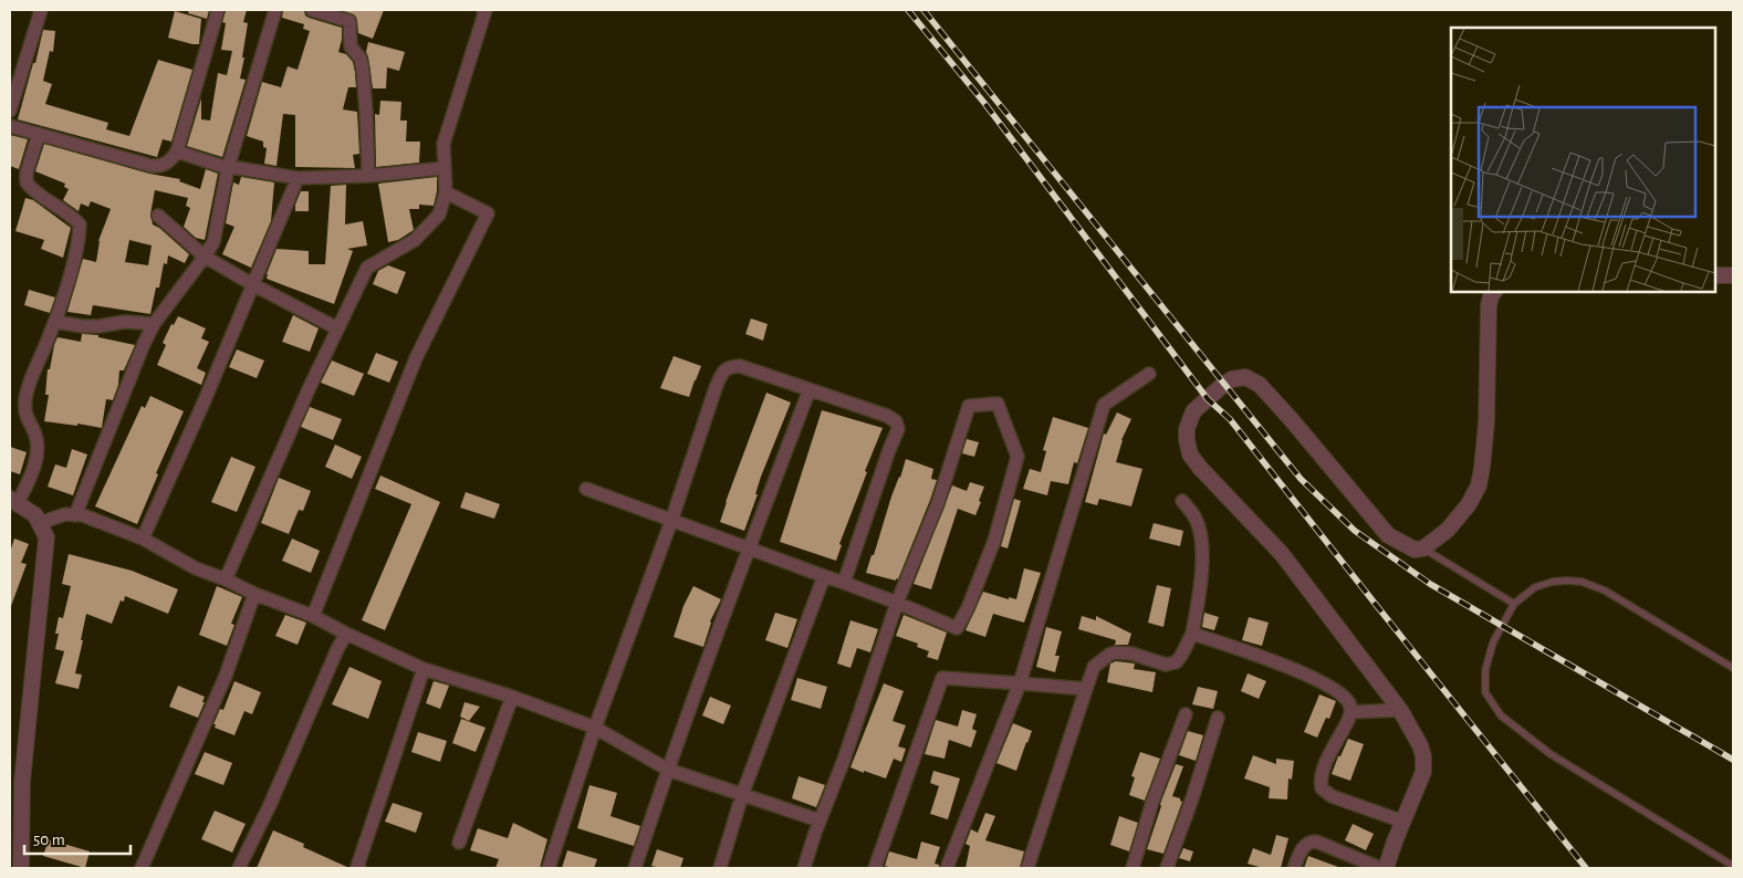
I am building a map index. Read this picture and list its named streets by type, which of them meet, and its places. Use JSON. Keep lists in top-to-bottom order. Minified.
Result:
{"scale_bar":"50 m"}
